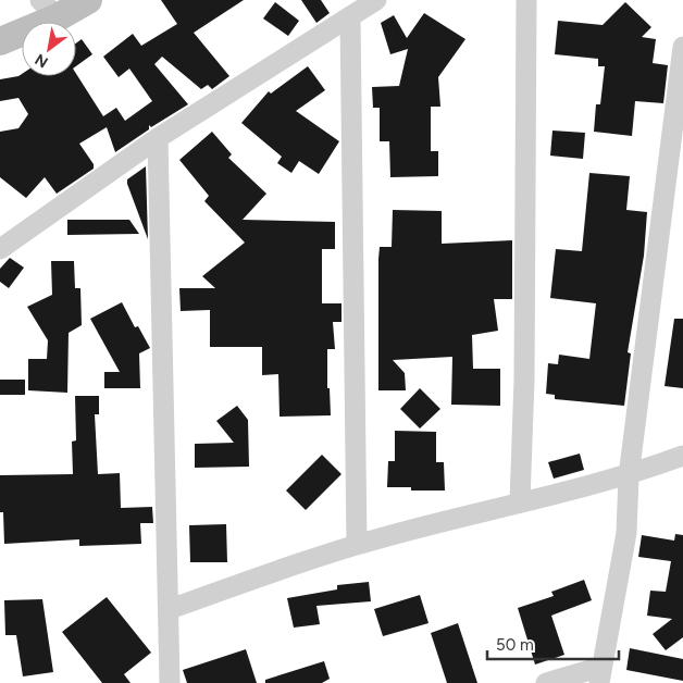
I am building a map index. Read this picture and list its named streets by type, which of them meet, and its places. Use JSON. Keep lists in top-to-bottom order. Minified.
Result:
{"scale_bar":"50 m","north":"bottom left"}
